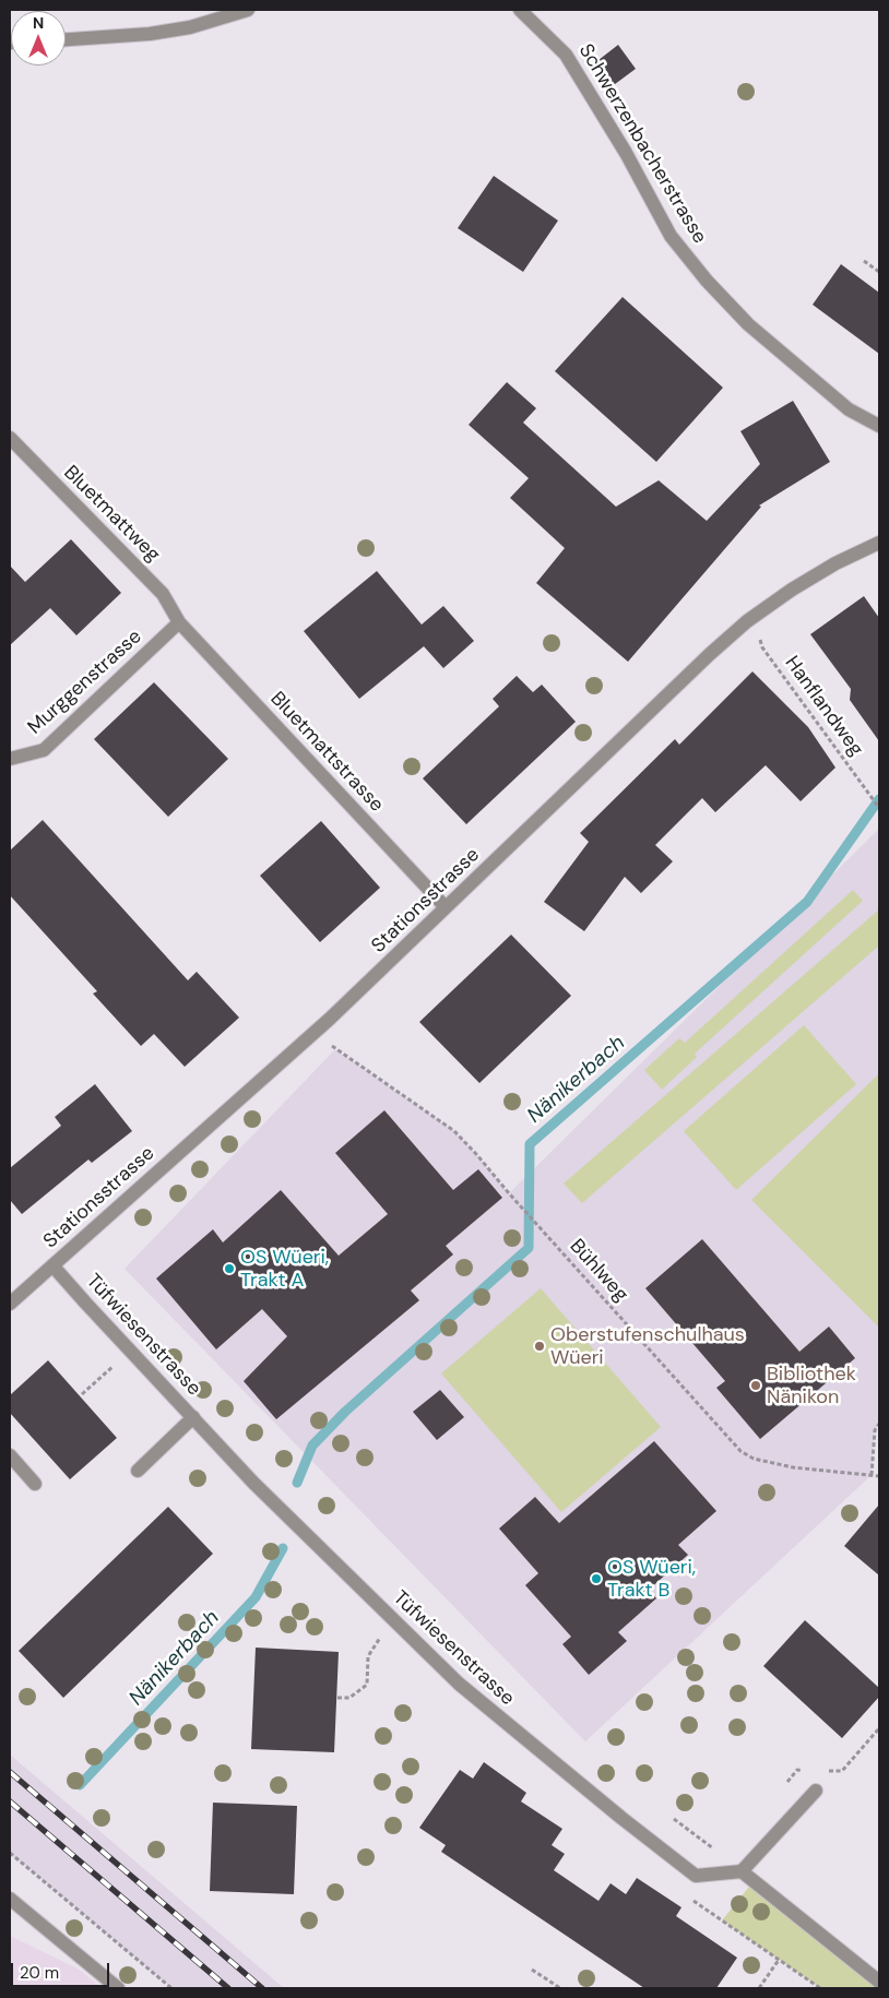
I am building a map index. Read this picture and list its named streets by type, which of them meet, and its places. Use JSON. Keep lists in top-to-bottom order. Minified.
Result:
{"streets":{"street":["Schwerzenbacherstrasse","Bluetmattweg","Murggenstrasse","Bluetmattstrasse","Stationsstrasse","Tüfwiesenstrasse"],"path":["Hanflandweg","Bühlweg"]},"crossings":[["Bluetmattweg","Murggenstrasse"],["Bluetmattweg","Bluetmattstrasse"],["Murggenstrasse","Bluetmattstrasse"],["Hanflandweg","Stationsstrasse"],["Bluetmattstrasse","Stationsstrasse"],["Stationsstrasse","Bühlweg"],["Stationsstrasse","Tüfwiesenstrasse"]],"water":["Nänikerbach"],"places":["OS Wüeri, Trakt A","Oberstufenschulhaus Wüeri","Bibliothek Nänikon","OS Wüeri, Trakt B"],"scale_bar":"20 m","north":"top"}
